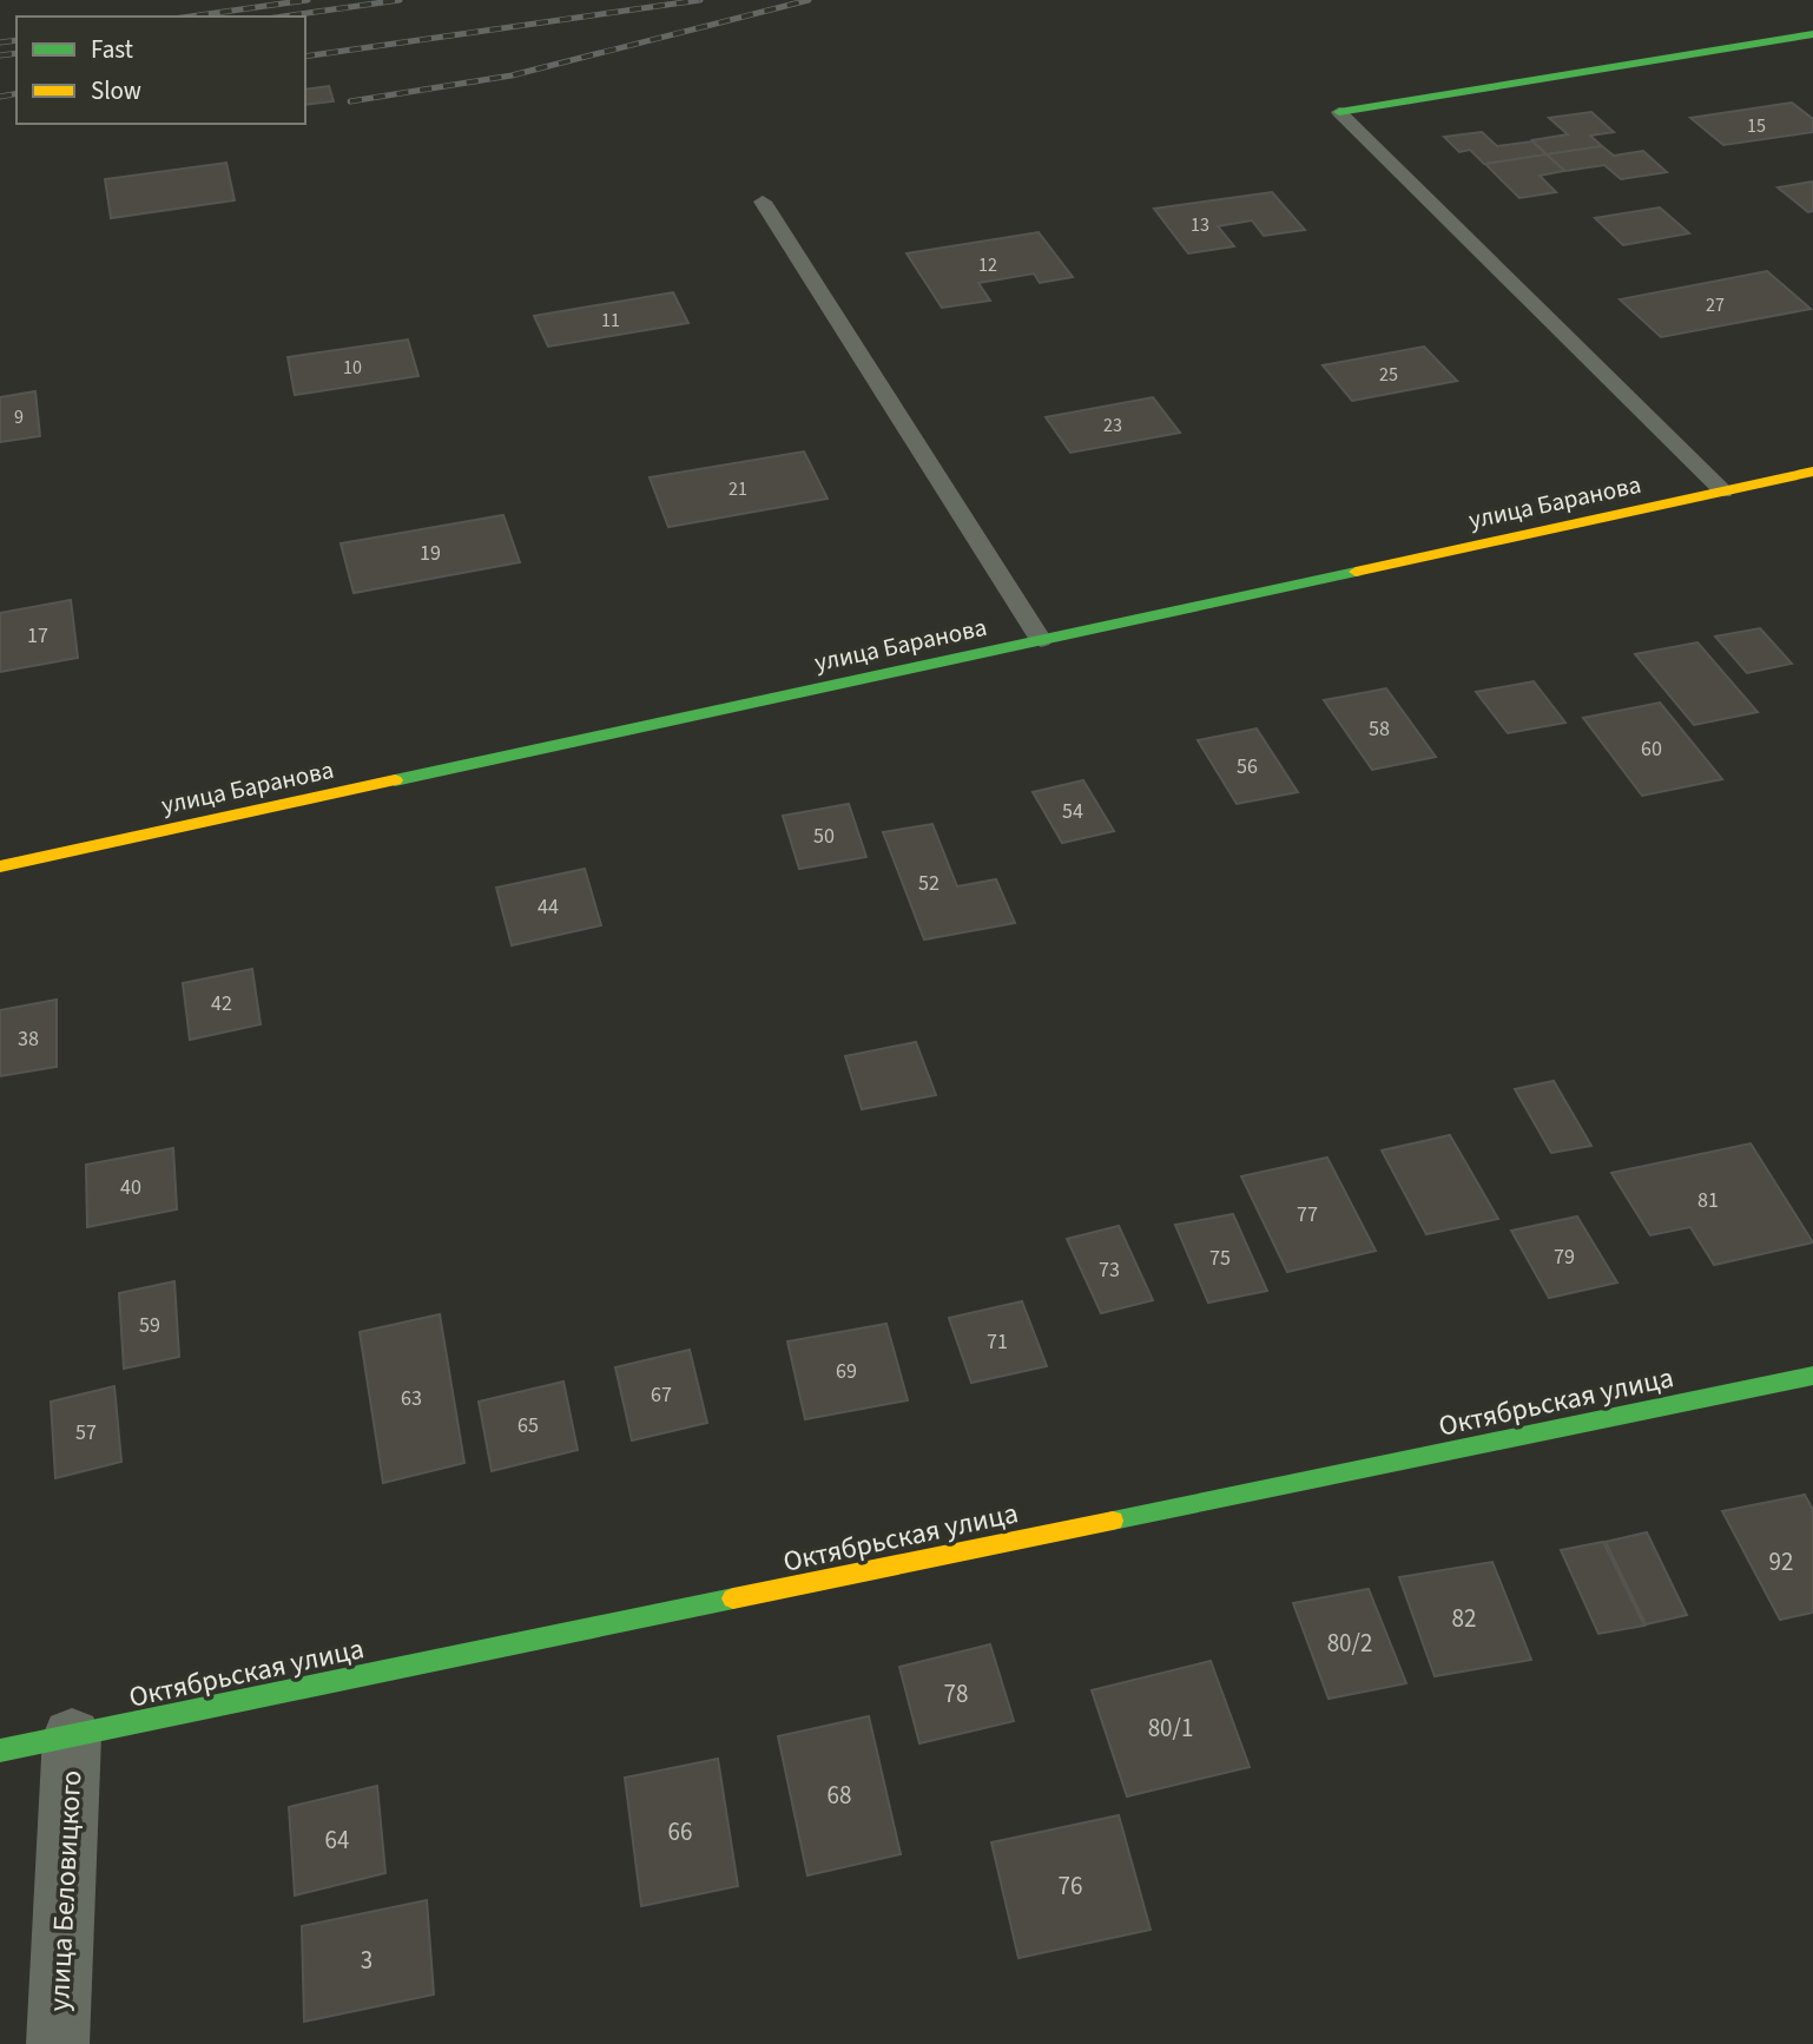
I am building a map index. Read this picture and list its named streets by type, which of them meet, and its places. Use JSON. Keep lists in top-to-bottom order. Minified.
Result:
{"streets":{"street":["улица Баранова","Октябрьская улица","улица Беловицкого"]},"crossings":[["Октябрьская улица","улица Беловицкого"]],"house_numbers":["15","13","12","27","11","10","25","9","23","21","19","17","58","60","56","54","50","52","44","42","38","40","81","77","79","75","73","59","71","69","67","63","65","57","92","82","80/2","78","80/1","68","66","64","76","3"],"legend":["Fast","Slow"]}
